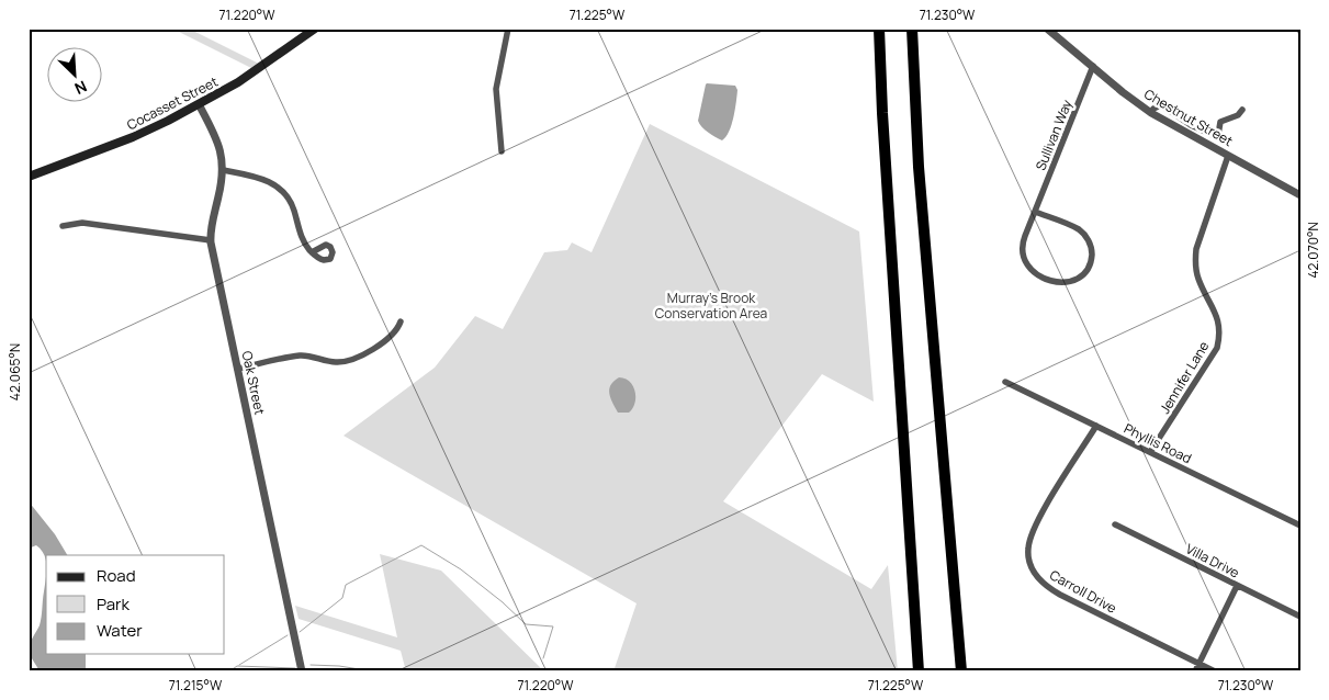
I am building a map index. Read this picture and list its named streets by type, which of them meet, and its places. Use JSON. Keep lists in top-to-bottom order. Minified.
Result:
{"streets":{"main road":["Cocasset Street"],"street":["Chestnut Street","Sullivan Way","Jennifer Lane","Oak Street","Phyllis Road","Villa Drive","Carroll Drive"]},"crossings":[["Cocasset Street","Oak Street"],["Chestnut Street","Sullivan Way"],["Chestnut Street","Jennifer Lane"],["Jennifer Lane","Phyllis Road"],["Phyllis Road","Carroll Drive"]],"parks":["Murray's Brook Conservation Area"],"legend":["Road","Park","Water"],"north":"bottom right","coordinates":["71.220°W","71.225°W","71.230°W","42.070°N","42.065°N","71.215°W"]}
